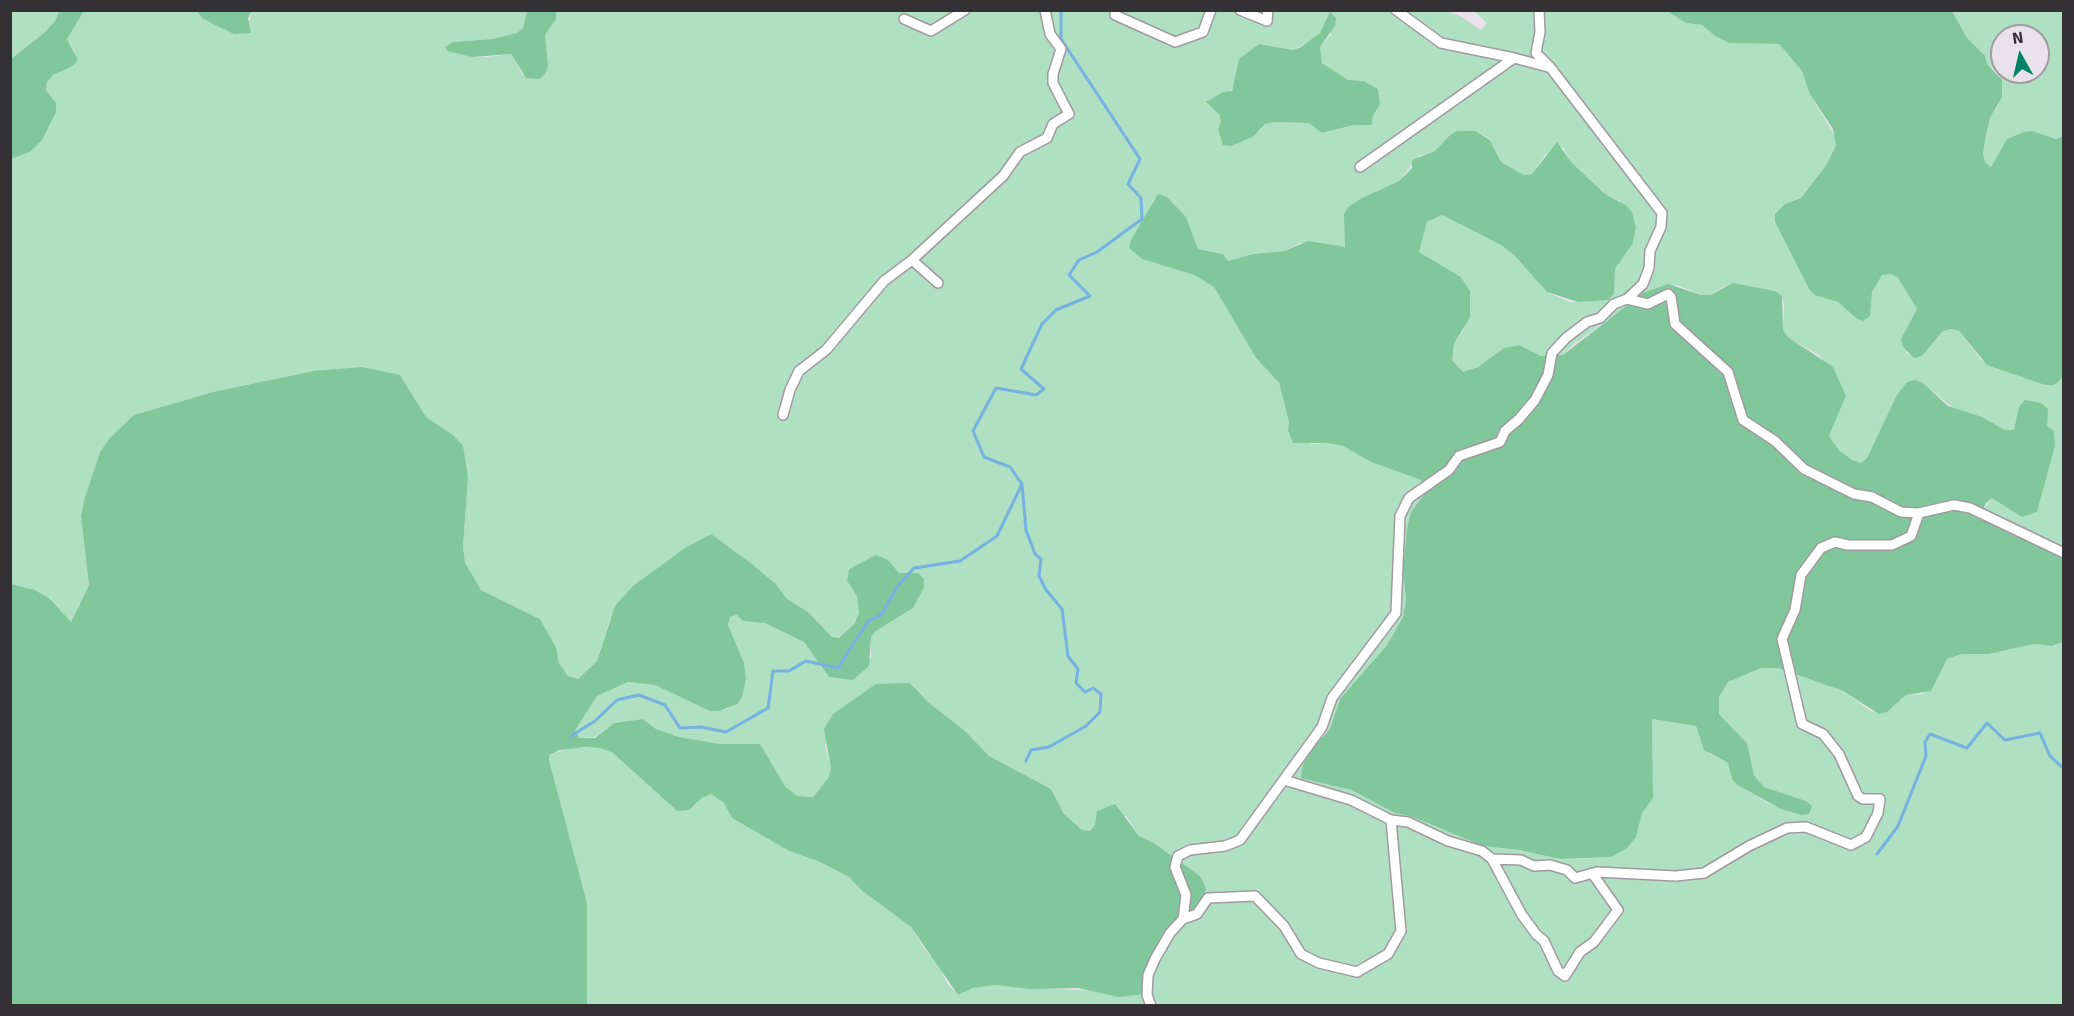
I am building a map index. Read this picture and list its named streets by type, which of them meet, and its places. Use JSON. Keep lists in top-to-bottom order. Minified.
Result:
{"north":"top"}
